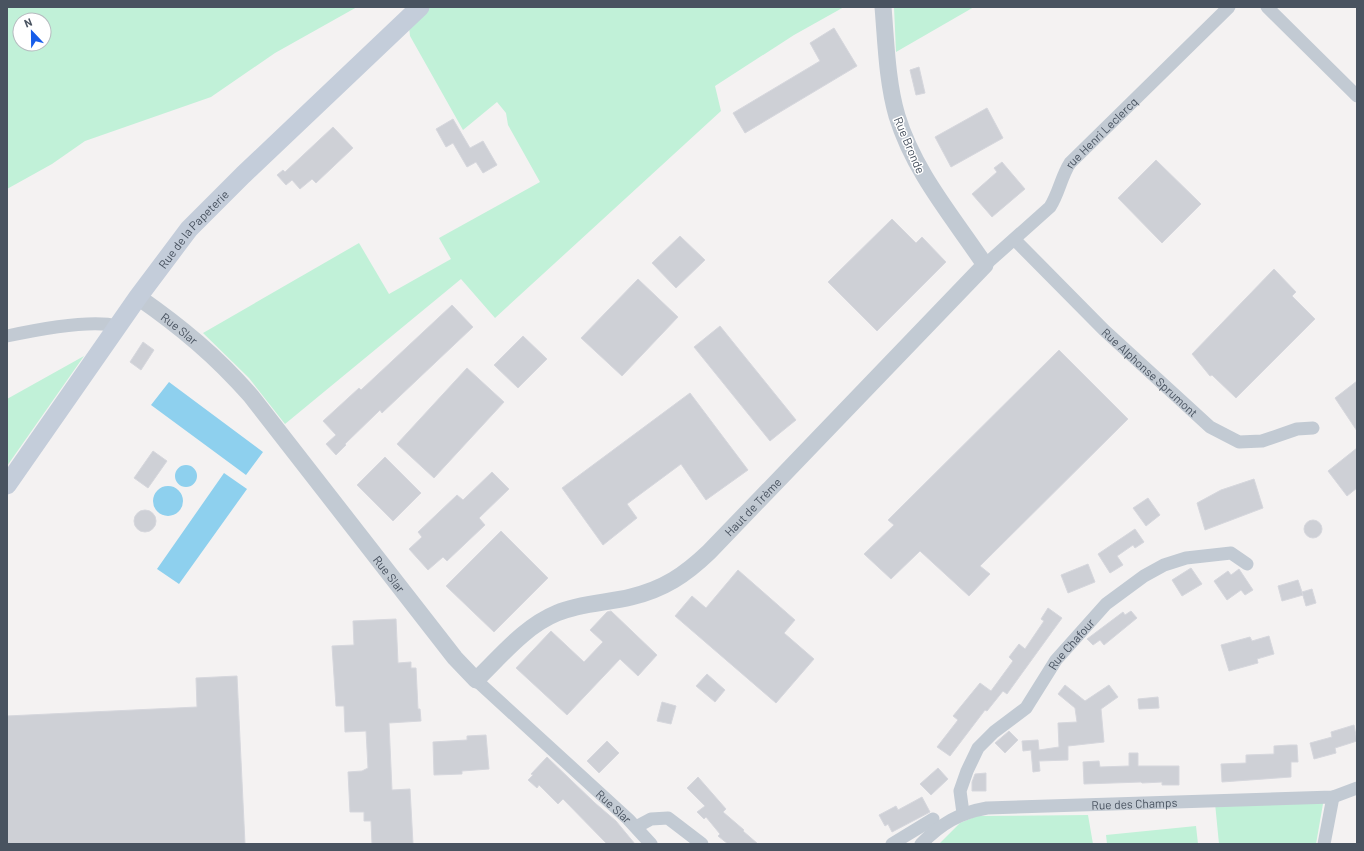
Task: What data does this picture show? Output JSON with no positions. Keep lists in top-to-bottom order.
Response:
{
  "streets": {
    "main road": ["Rue de la Papeterie"],
    "street": [
      "rue Henri Leclercq",
      "Rue Bronde",
      "Rue Slar",
      "Rue Alphonse Sprumont",
      "Haut de Trème",
      "Rue Chafour",
      "Rue des Champs"
    ]
  },
  "crossings": [
    ["rue Henri Leclercq", "Rue Bronde"],
    ["rue Henri Leclercq", "Rue Alphonse Sprumont"],
    ["rue Henri Leclercq", "Haut de Trème"],
    ["Rue Bronde", "Haut de Trème"],
    ["Rue de la Papeterie", "Rue Slar"],
    ["Rue Slar", "Haut de Trème"],
    ["Rue Chafour", "Rue des Champs"]
  ],
  "north": "top"
}
